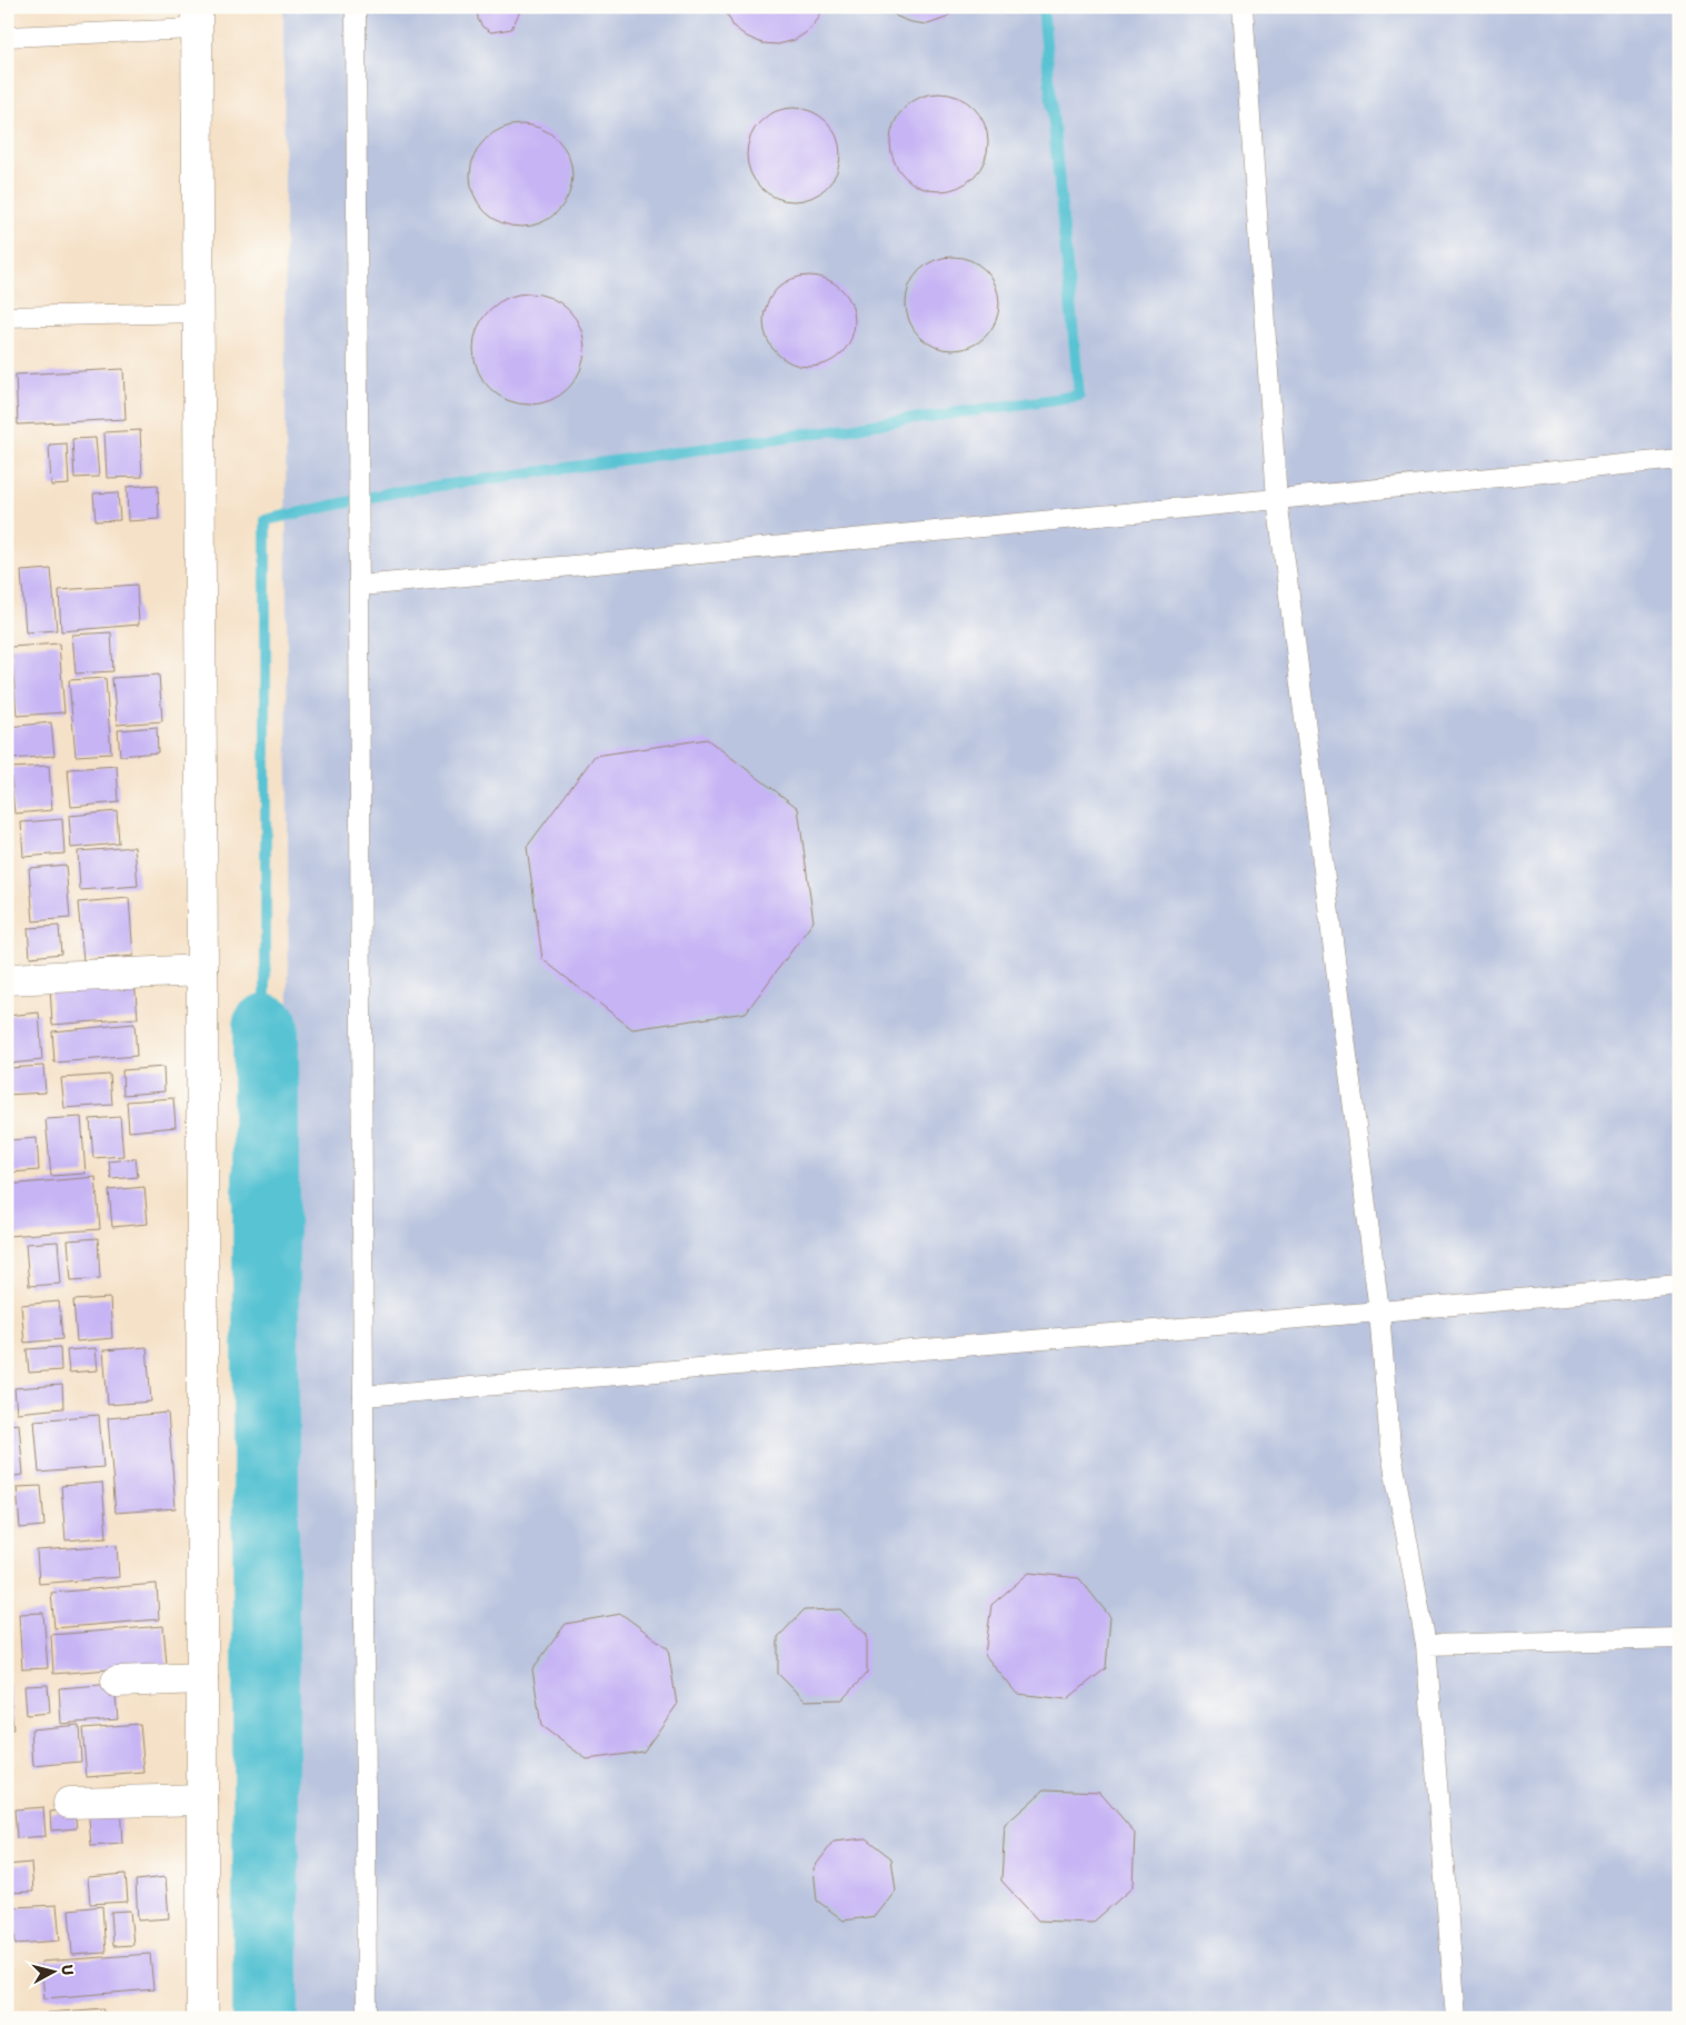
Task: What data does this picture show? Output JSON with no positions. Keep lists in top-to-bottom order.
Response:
{
  "north": "right"
}
